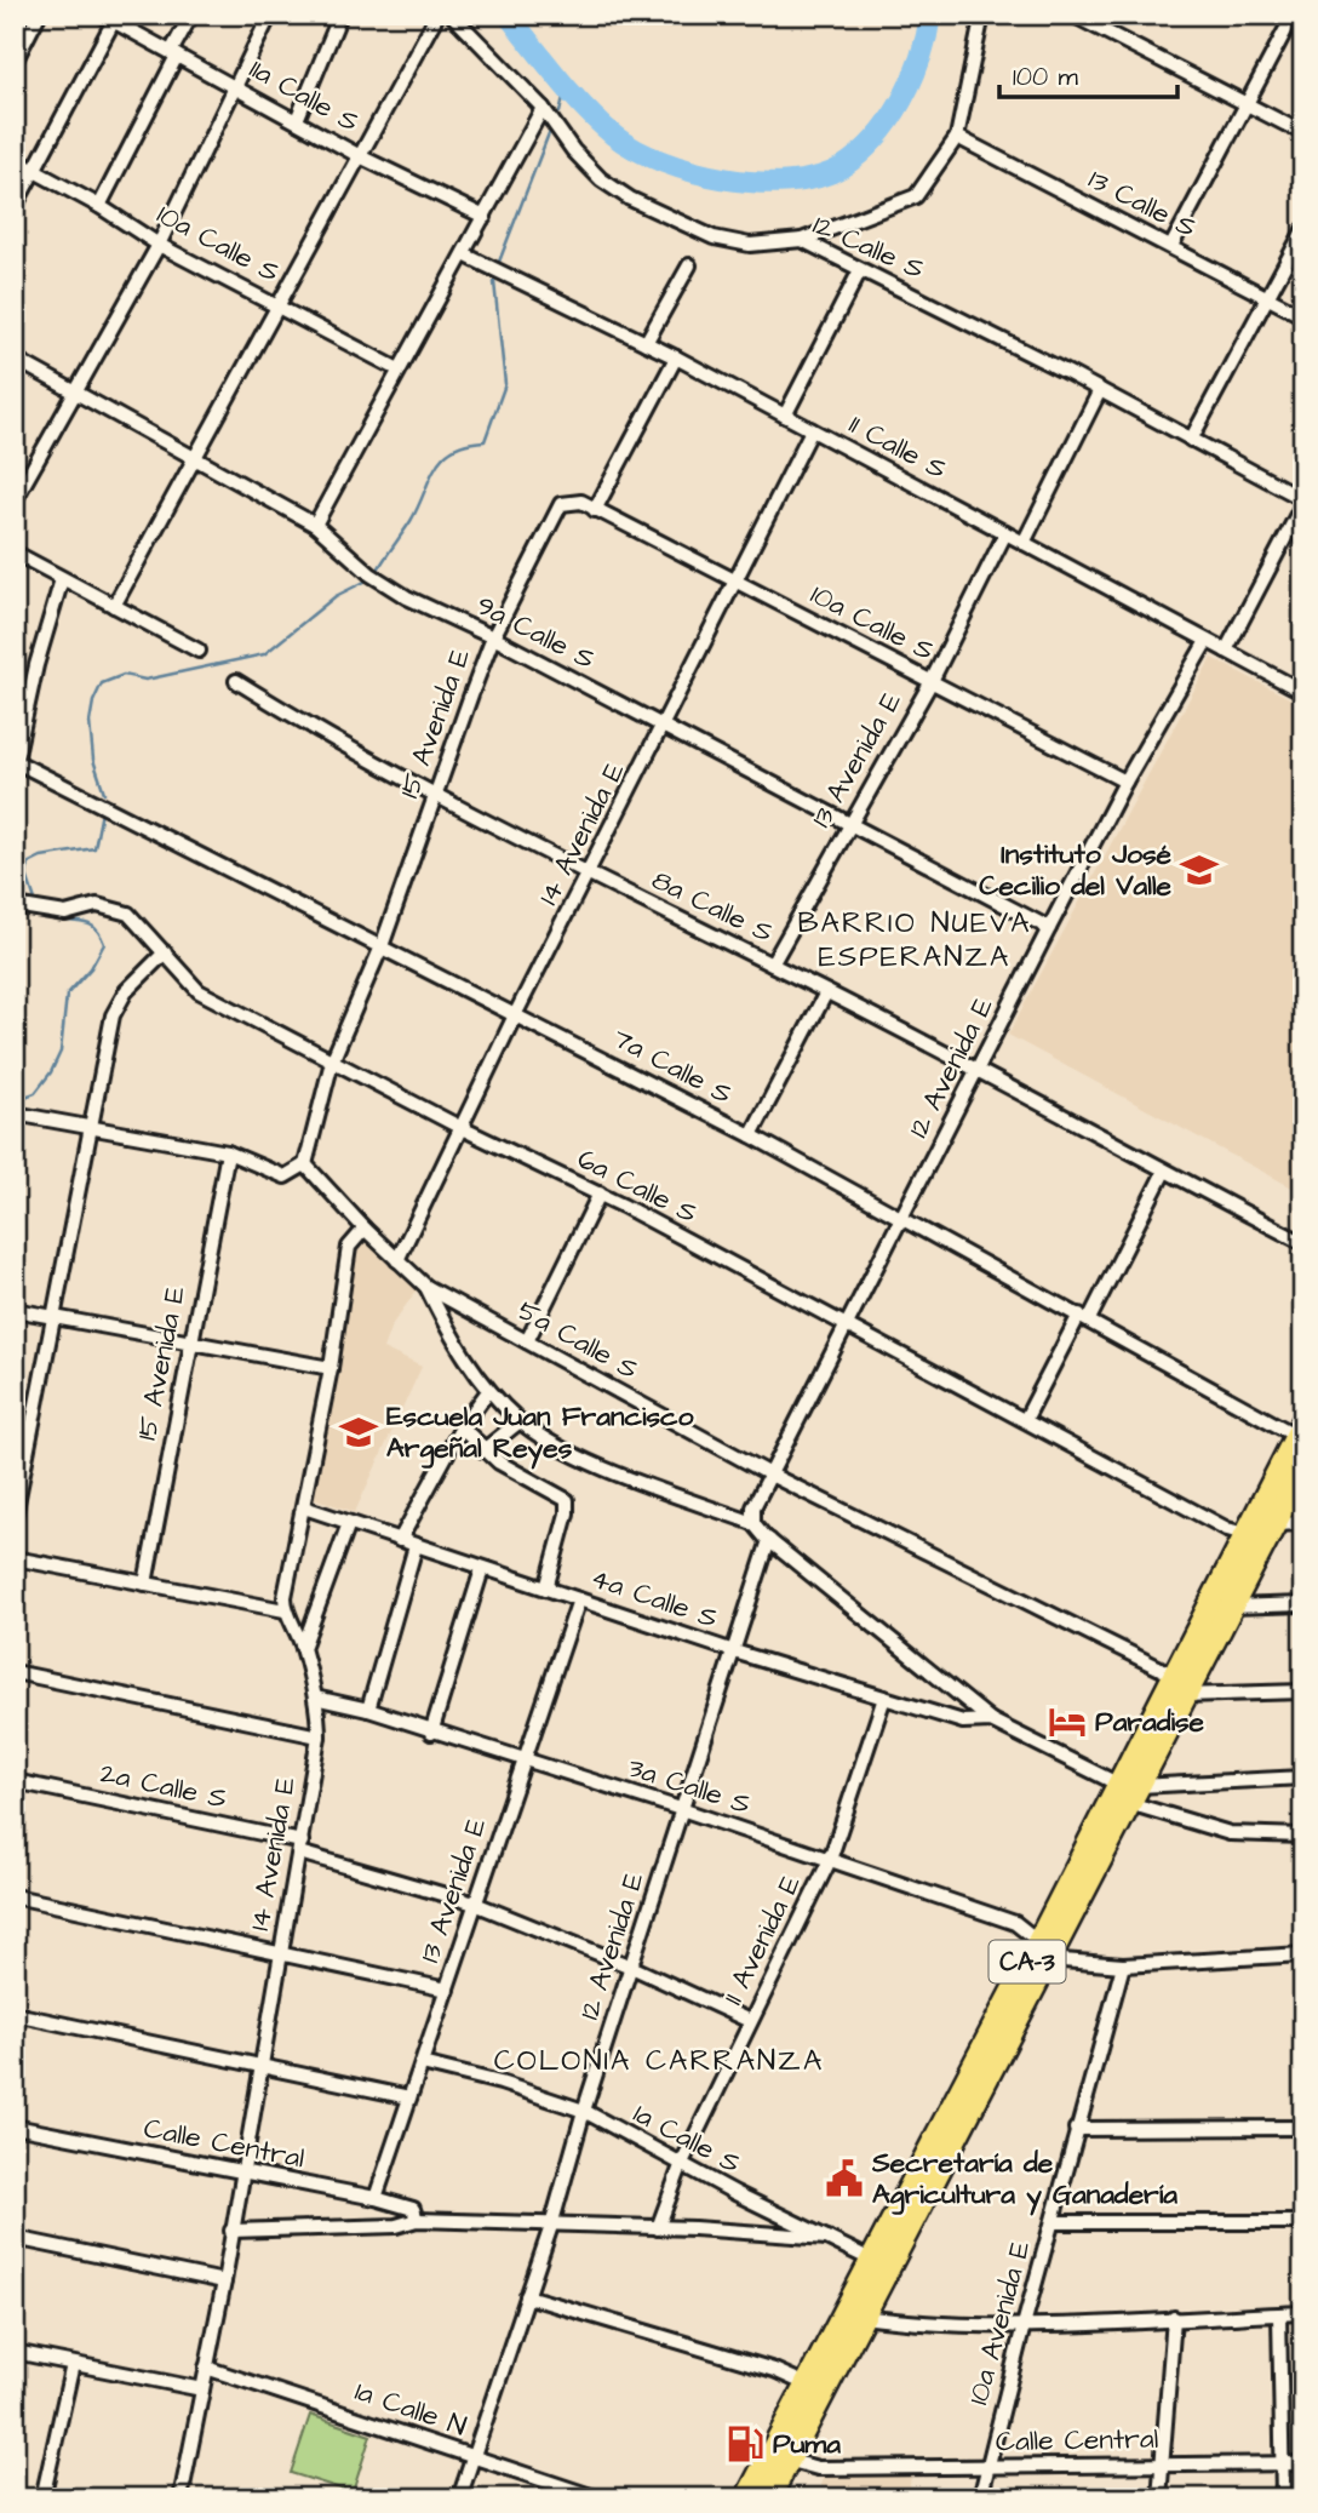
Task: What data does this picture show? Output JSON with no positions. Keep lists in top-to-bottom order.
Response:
{
  "streets": {
    "highway": ["CA-3"],
    "street": [
      "11a Calle S",
      "13 Calle S",
      "10a Calle S",
      "12 Calle S",
      "11 Calle S",
      "9a Calle S",
      "15 Avenida E",
      "13 Avenida E",
      "14 Avenida E",
      "8a Calle S",
      "7a Calle S",
      "12 Avenida E",
      "6a Calle S",
      "5a Calle S",
      "4a Calle S",
      "2a Calle S",
      "3a Calle S",
      "11 Avenida E",
      "1a Calle S",
      "Calle Central",
      "10a Avenida E",
      "1a Calle N"
    ]
  },
  "crossings": [
    ["10a Calle S", "15 Avenida E"],
    ["10a Calle S", "13 Avenida E"],
    ["10a Calle S", "14 Avenida E"],
    ["10a Calle S", "12 Avenida E"],
    ["11 Calle S", "13 Avenida E"],
    ["11 Calle S", "14 Avenida E"],
    ["11 Calle S", "12 Avenida E"],
    ["9a Calle S", "15 Avenida E"],
    ["9a Calle S", "13 Avenida E"],
    ["9a Calle S", "14 Avenida E"],
    ["9a Calle S", "12 Avenida E"],
    ["15 Avenida E", "8a Calle S"],
    ["15 Avenida E", "7a Calle S"],
    ["15 Avenida E", "6a Calle S"],
    ["15 Avenida E", "5a Calle S"],
    ["13 Avenida E", "8a Calle S"],
    ["13 Avenida E", "4a Calle S"],
    ["13 Avenida E", "2a Calle S"],
    ["13 Avenida E", "3a Calle S"],
    ["13 Avenida E", "1a Calle S"],
    ["13 Avenida E", "Calle Central"],
    ["14 Avenida E", "8a Calle S"],
    ["14 Avenida E", "7a Calle S"],
    ["14 Avenida E", "6a Calle S"],
    ["14 Avenida E", "5a Calle S"],
    ["14 Avenida E", "2a Calle S"],
    ["14 Avenida E", "3a Calle S"],
    ["14 Avenida E", "Calle Central"],
    ["14 Avenida E", "1a Calle N"],
    ["8a Calle S", "12 Avenida E"],
    ["7a Calle S", "12 Avenida E"],
    ["7a Calle S", "CA-3"],
    ["12 Avenida E", "6a Calle S"],
    ["12 Avenida E", "5a Calle S"],
    ["12 Avenida E", "4a Calle S"],
    ["12 Avenida E", "2a Calle S"],
    ["12 Avenida E", "3a Calle S"],
    ["12 Avenida E", "1a Calle S"],
    ["12 Avenida E", "Calle Central"],
    ["12 Avenida E", "1a Calle N"],
    ["6a Calle S", "CA-3"],
    ["5a Calle S", "CA-3"],
    ["4a Calle S", "11 Avenida E"],
    ["4a Calle S", "CA-3"],
    ["2a Calle S", "11 Avenida E"],
    ["3a Calle S", "11 Avenida E"],
    ["3a Calle S", "CA-3"],
    ["3a Calle S", "10a Avenida E"],
    ["11 Avenida E", "1a Calle S"],
    ["11 Avenida E", "Calle Central"],
    ["CA-3", "1a Calle S"],
    ["CA-3", "Calle Central"],
    ["1a Calle S", "Calle Central"],
    ["Calle Central", "10a Avenida E"]
  ],
  "districts": ["BARRIO NUEVA ESPERANZA", "COLONIA CARRANZA"],
  "places": {
    "school or university": ["Instituto José Cecilio del Valle", "Escuela Juan Francisco Argeñal Reyes"],
    "hotel": ["Paradise"],
    "public building": ["Secretaría de Agricultura y Ganadería"],
    "fuel station": ["Puma"]
  },
  "scale_bar": "100 m"
}
